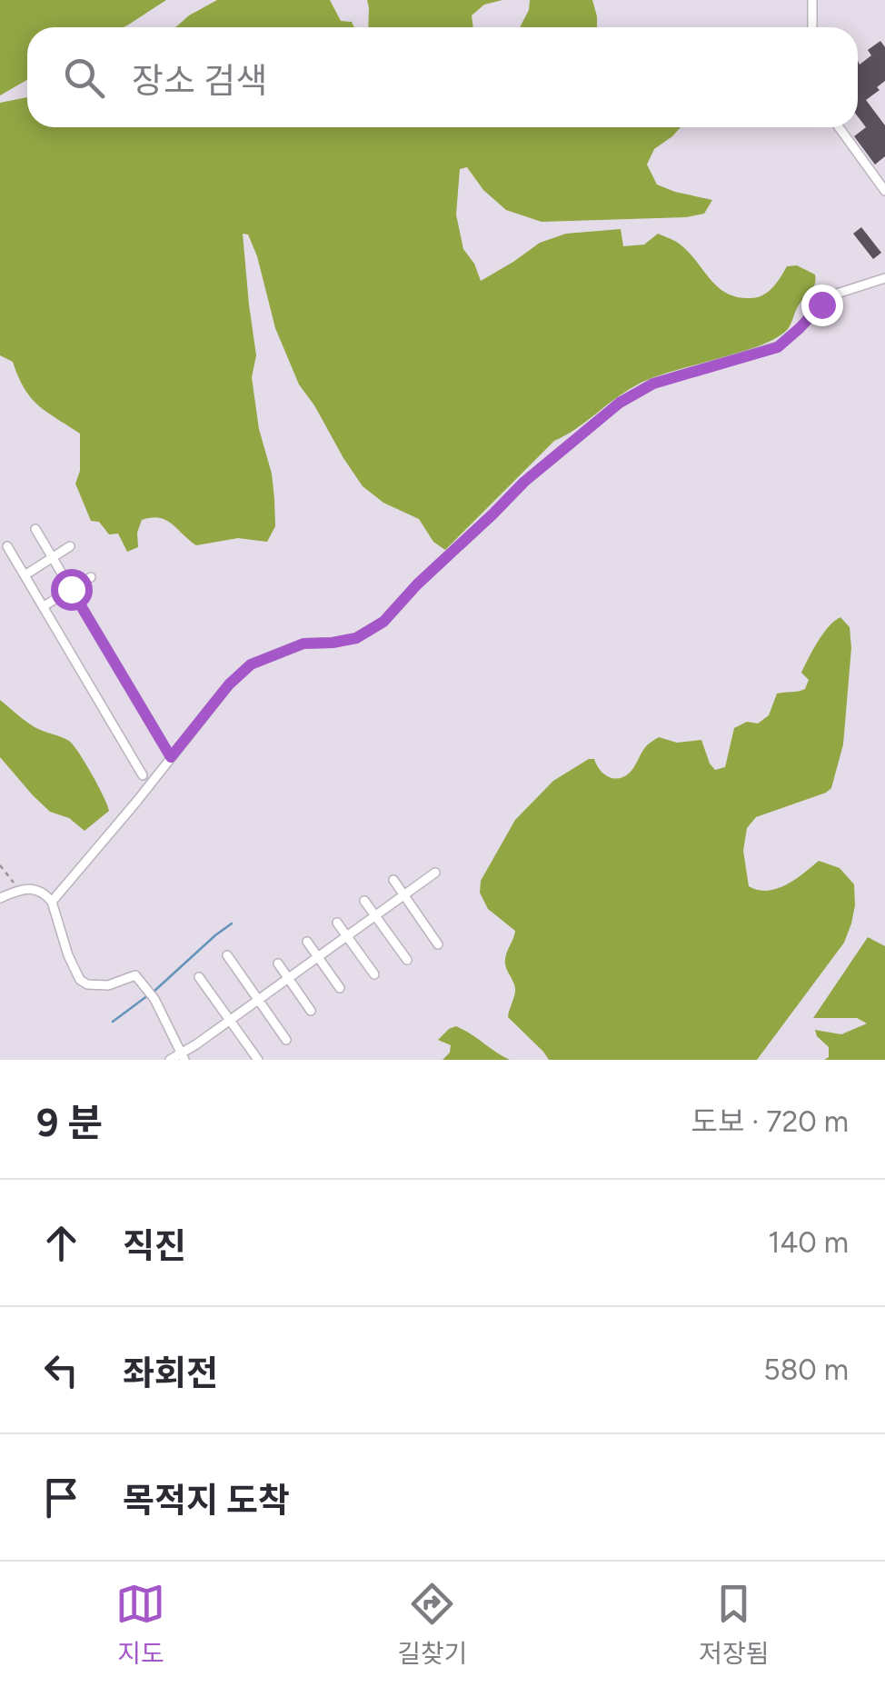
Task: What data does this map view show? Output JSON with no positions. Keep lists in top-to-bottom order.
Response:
{
  "page": {
    "search": "장소 검색",
    "heading": ["9 분", "도보 · 720 m"],
    "list": [
      ["직진", "140 m"],
      ["좌회전", "580 m"],
      "목적지 도착"
    ],
    "nav": ["지도", "길찾기", "저장됨"]
  }
}
